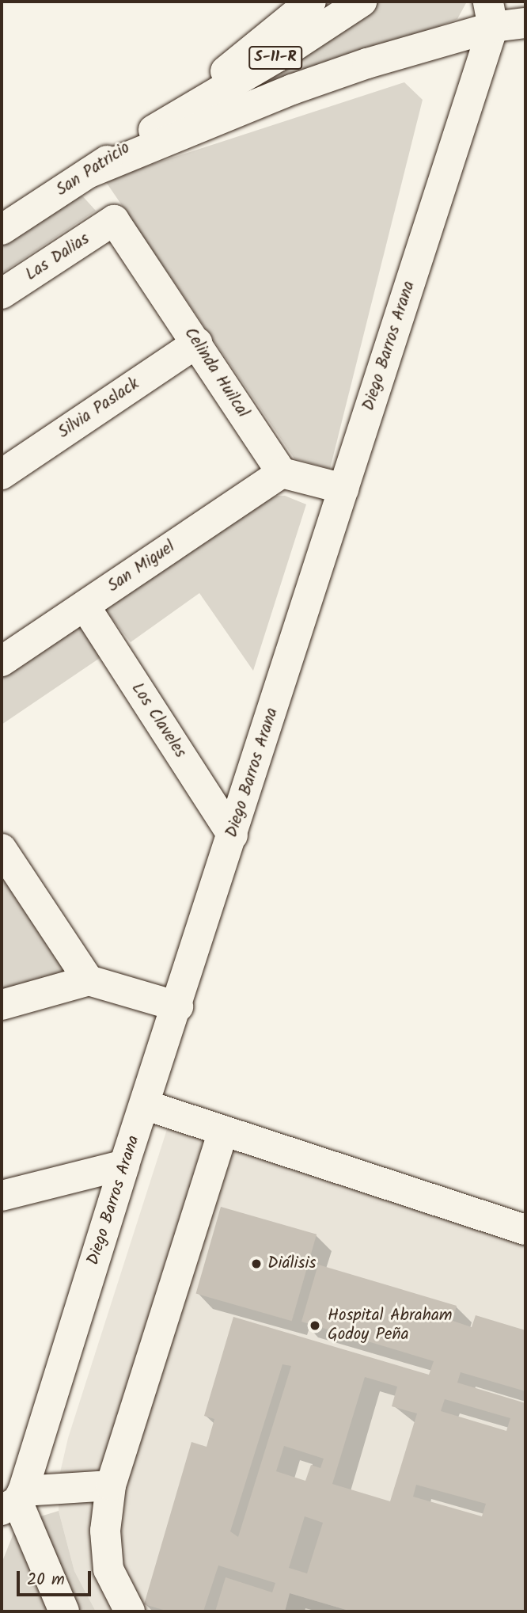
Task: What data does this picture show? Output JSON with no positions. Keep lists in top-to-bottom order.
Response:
{
  "streets": {
    "main road": [
      "S-11-R",
      "San Patricio",
      "Las Dalias",
      "Diego Barros Arana",
      "Celinda Huilcal",
      "Silvia Paslack",
      "San Miguel",
      "Los Claveles"
    ]
  },
  "crossings": [
    ["S-11-R", "San Patricio"],
    ["Las Dalias", "Celinda Huilcal"],
    ["Diego Barros Arana", "Los Claveles"],
    ["Celinda Huilcal", "Silvia Paslack"],
    ["Celinda Huilcal", "San Miguel"],
    ["San Miguel", "Los Claveles"]
  ],
  "places": ["Diálisis", "Hospital Abraham Godoy Peña"],
  "scale_bar": "20 m"
}
